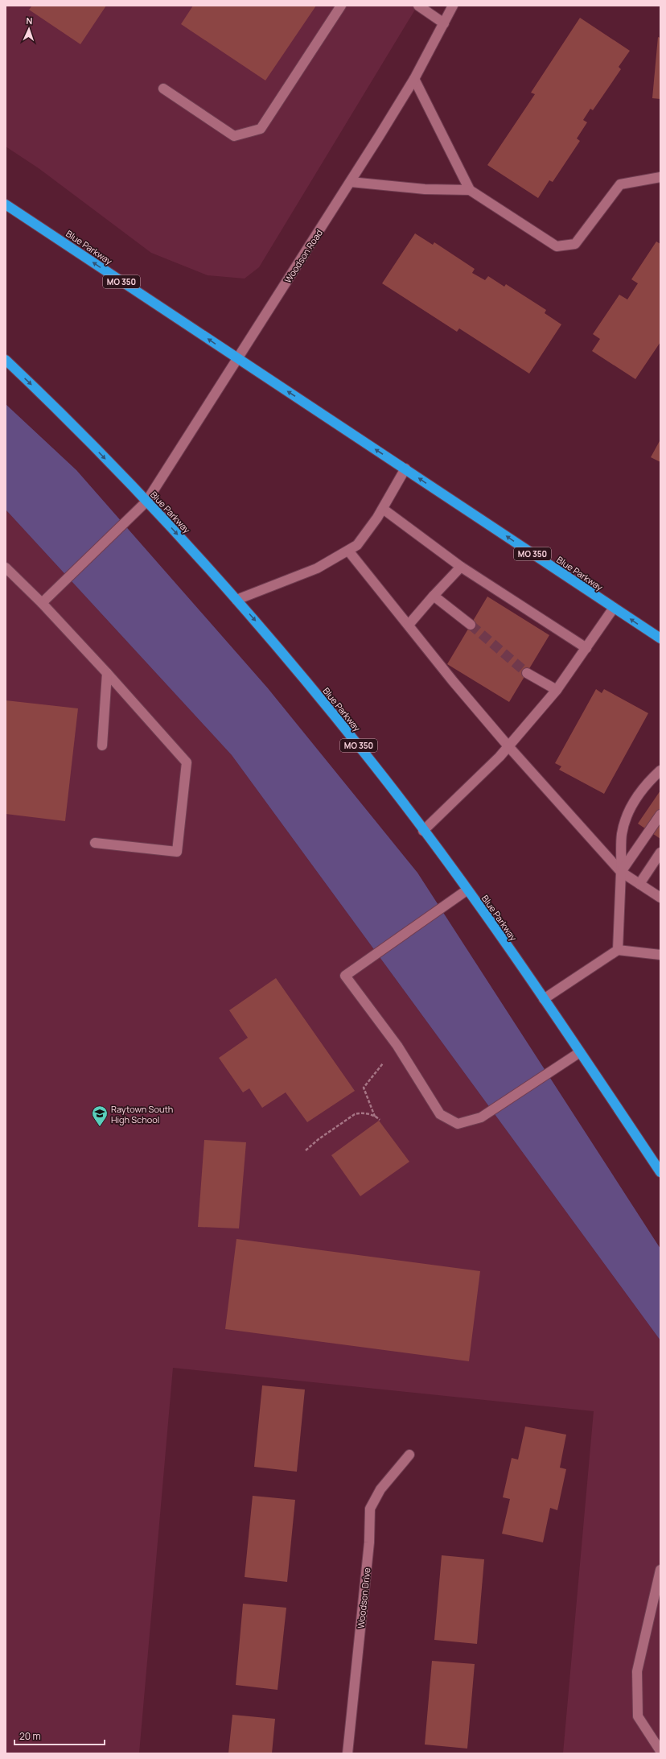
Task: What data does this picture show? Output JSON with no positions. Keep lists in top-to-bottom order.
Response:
{
  "streets": {
    "highway": ["Blue Parkway", "MO 350"],
    "street": ["Woodson Road", "Woodson Drive"]
  },
  "crossings": [
    ["Blue Parkway", "Woodson Road"]
  ],
  "places": {
    "school or university": ["Raytown South High School"]
  },
  "scale_bar": "20 m",
  "north": "top"
}
